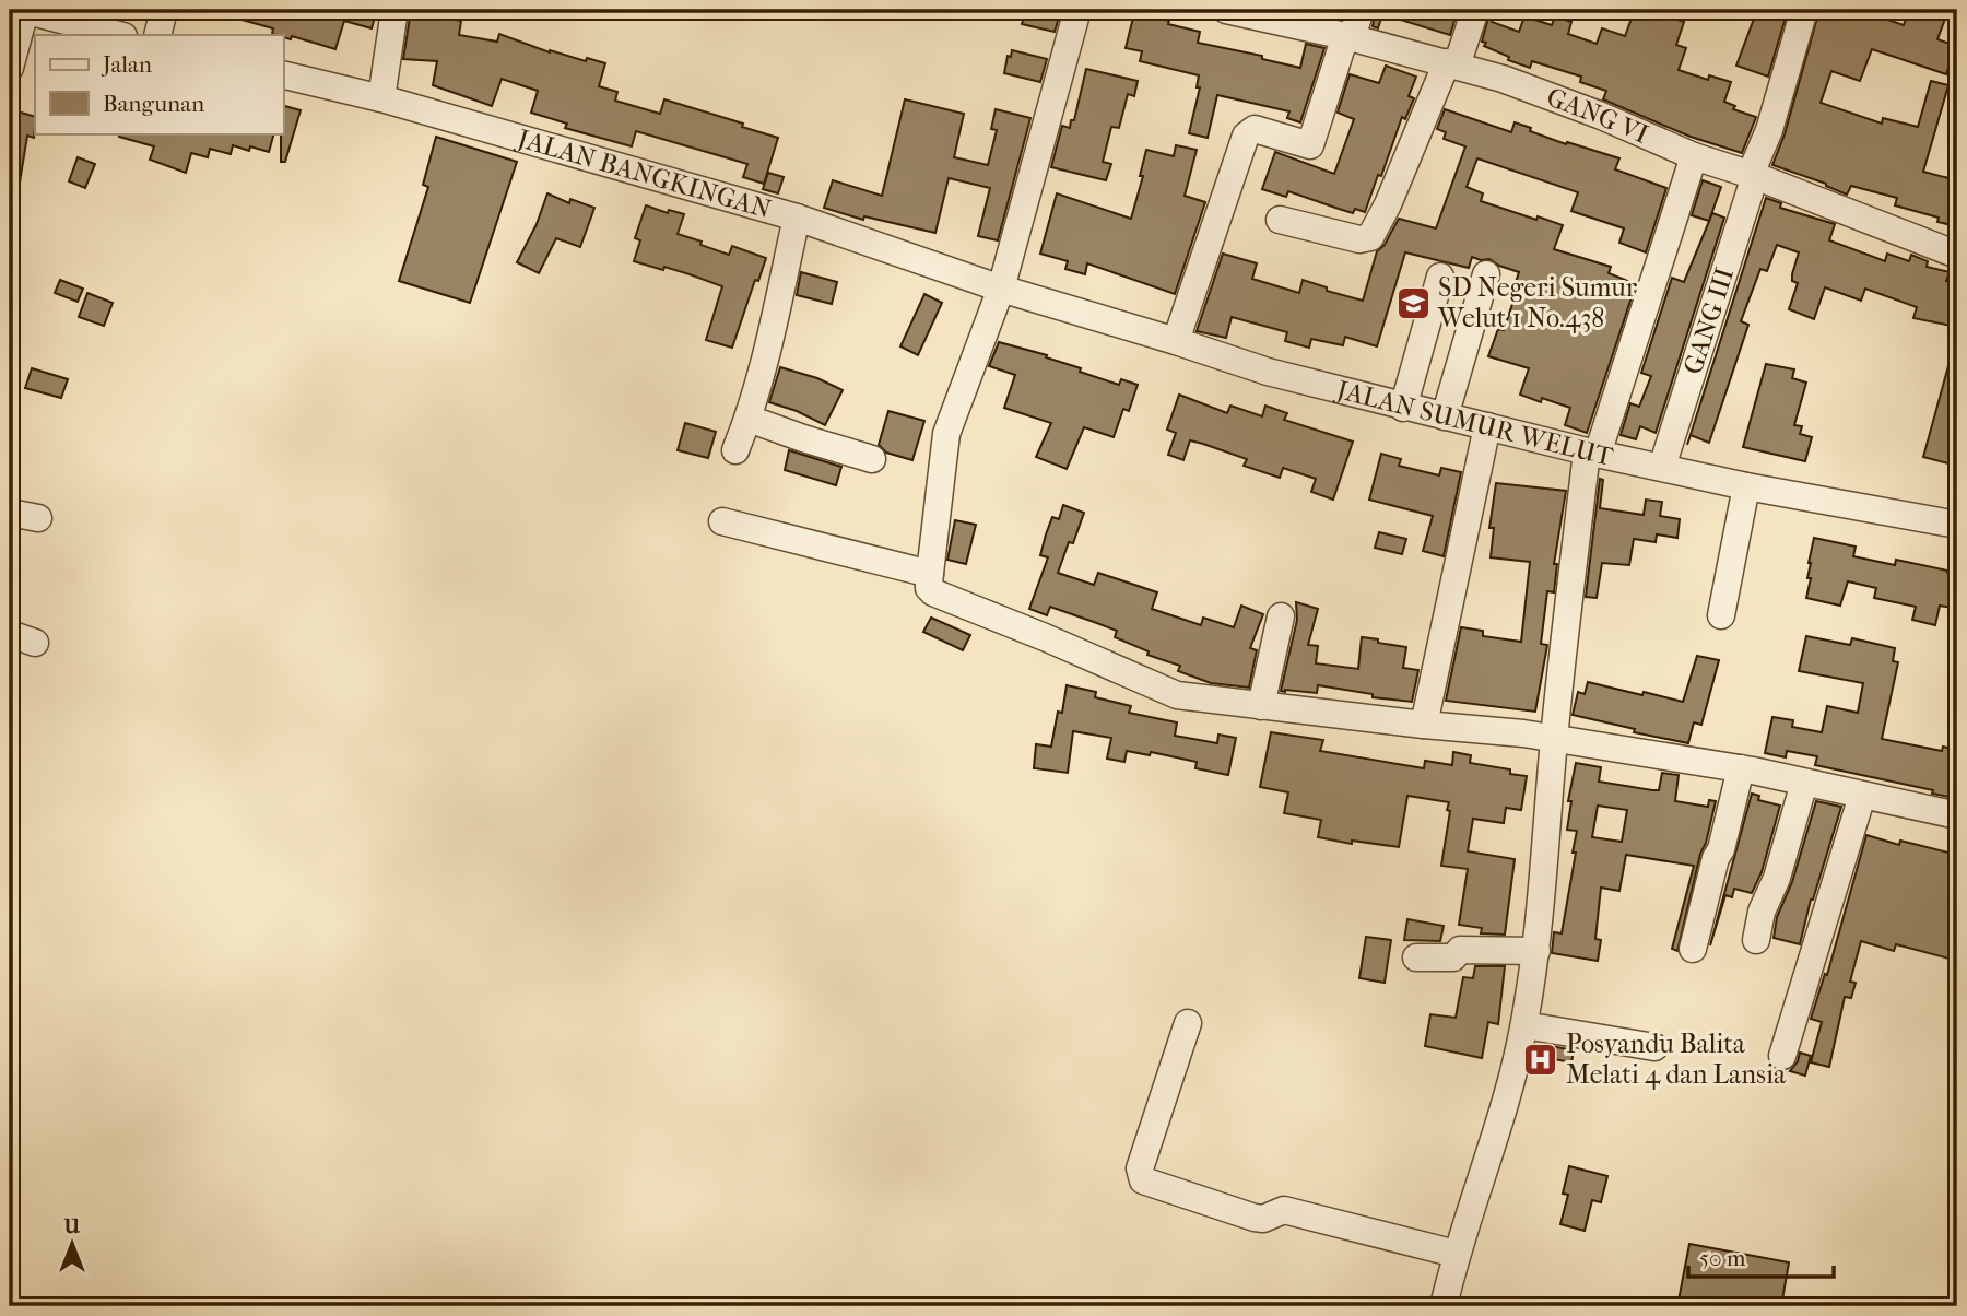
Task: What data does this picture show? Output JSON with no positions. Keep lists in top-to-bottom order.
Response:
{
  "streets": {
    "street": [
      "GANG VI",
      "JALAN BANGKINGAN",
      "GANG III",
      "JALAN SUMUR WELUT"
    ]
  },
  "crossings": [
    ["GANG VI", "GANG III"],
    ["JALAN BANGKINGAN", "JALAN SUMUR WELUT"],
    ["GANG III", "JALAN SUMUR WELUT"]
  ],
  "places": {
    "school or university": ["SD Negeri Sumur Welut 1 No.438"],
    "hospital": ["Posyandu Balita Melati 4 dan Lansia"]
  },
  "legend": ["Jalan", "Bangunan"],
  "scale_bar": "50 m",
  "north": "top"
}
